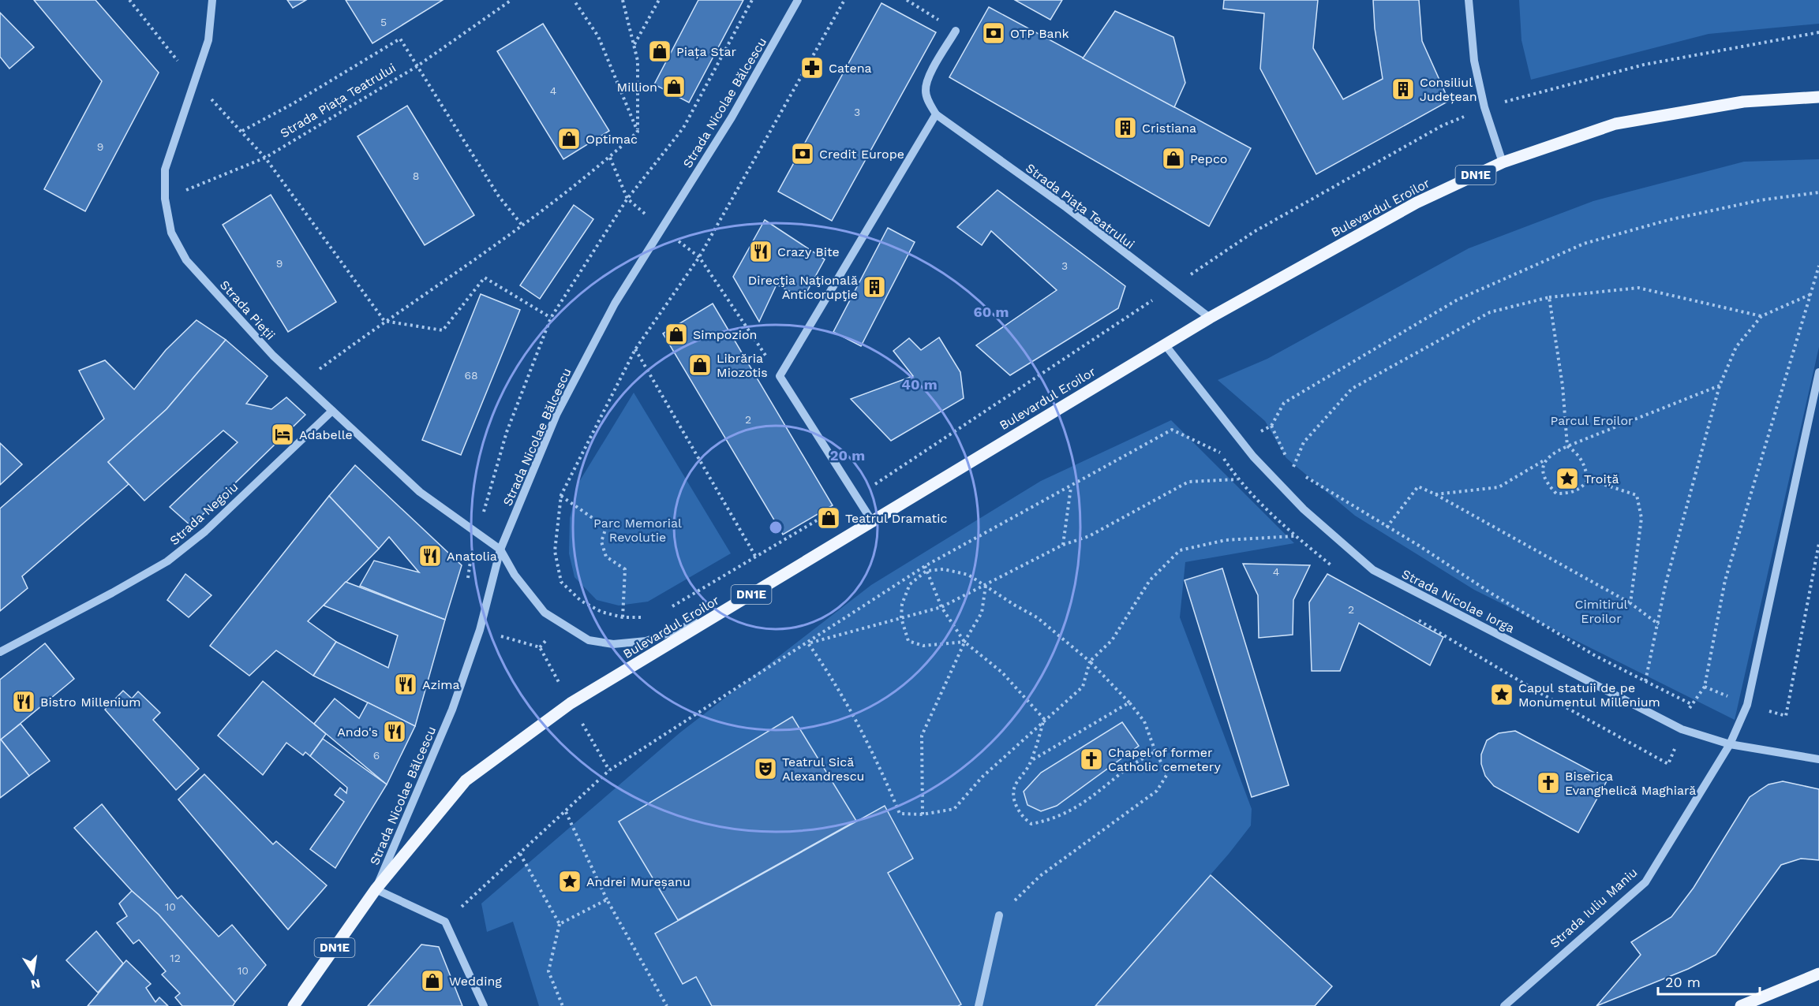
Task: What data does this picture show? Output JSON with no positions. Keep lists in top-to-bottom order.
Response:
{
  "streets": {
    "main road": ["DN1E", "Bulevardul Eroilor"],
    "street": [
      "Strada Piața Teatrului",
      "Strada Nicolae Bălcescu",
      "Strada Pieții",
      "Strada Negoiu",
      "Strada Nicolae Iorga",
      "Strada Iuliu Maniu"
    ]
  },
  "crossings": [
    ["Strada Piața Teatrului", "Bulevardul Eroilor"],
    ["Strada Piața Teatrului", "Strada Pieții"],
    ["Strada Nicolae Bălcescu", "DN1E"],
    ["Strada Nicolae Bălcescu", "Bulevardul Eroilor"],
    ["Strada Nicolae Bălcescu", "Strada Pieții"],
    ["DN1E", "Bulevardul Eroilor"],
    ["Bulevardul Eroilor", "Strada Nicolae Iorga"],
    ["Strada Pieții", "Strada Negoiu"],
    ["Strada Nicolae Iorga", "Strada Iuliu Maniu"]
  ],
  "parks": ["Parcul Eroilor", "Parc Memorial Revolutie", "Cimitirul Eroilor"],
  "places": {
    "bank": ["OTP Bank", "Credit Europe"],
    "shop": [
      "Piața Star",
      "Million",
      "Optimac",
      "Pepco",
      "Simpozion",
      "Librăria Miozotis",
      "Teatrul Dramatic",
      "Wedding"
    ],
    "pharmacy": ["Catena"],
    "building": ["Consiliul Județean", "Cristiana", "Direcţia Naţională Anticorupţie"],
    "restaurant": [
      "Crazy Bite",
      "Anatolia",
      "Azima",
      "Bistro Millenium",
      "Ando's"
    ],
    "hotel": ["Adabelle"],
    "place": ["Troiță", "Capul statuii de pe Monumentul Millenium", "Andrei Mureșanu"],
    "church": ["Chapel of former Catholic cemetery", "Biserica Evanghelică Maghiară"],
    "theatre": ["Teatrul Sică Alexandrescu"]
  },
  "house_numbers": [
    "5",
    "4",
    "3",
    "9",
    "8",
    "9",
    "3",
    "68",
    "2",
    "4",
    "2",
    "6",
    "10",
    "12",
    "10"
  ],
  "scale_bar": "20 m",
  "north": "bottom",
  "rings": ["60 m", "40 m", "20 m"]
}
